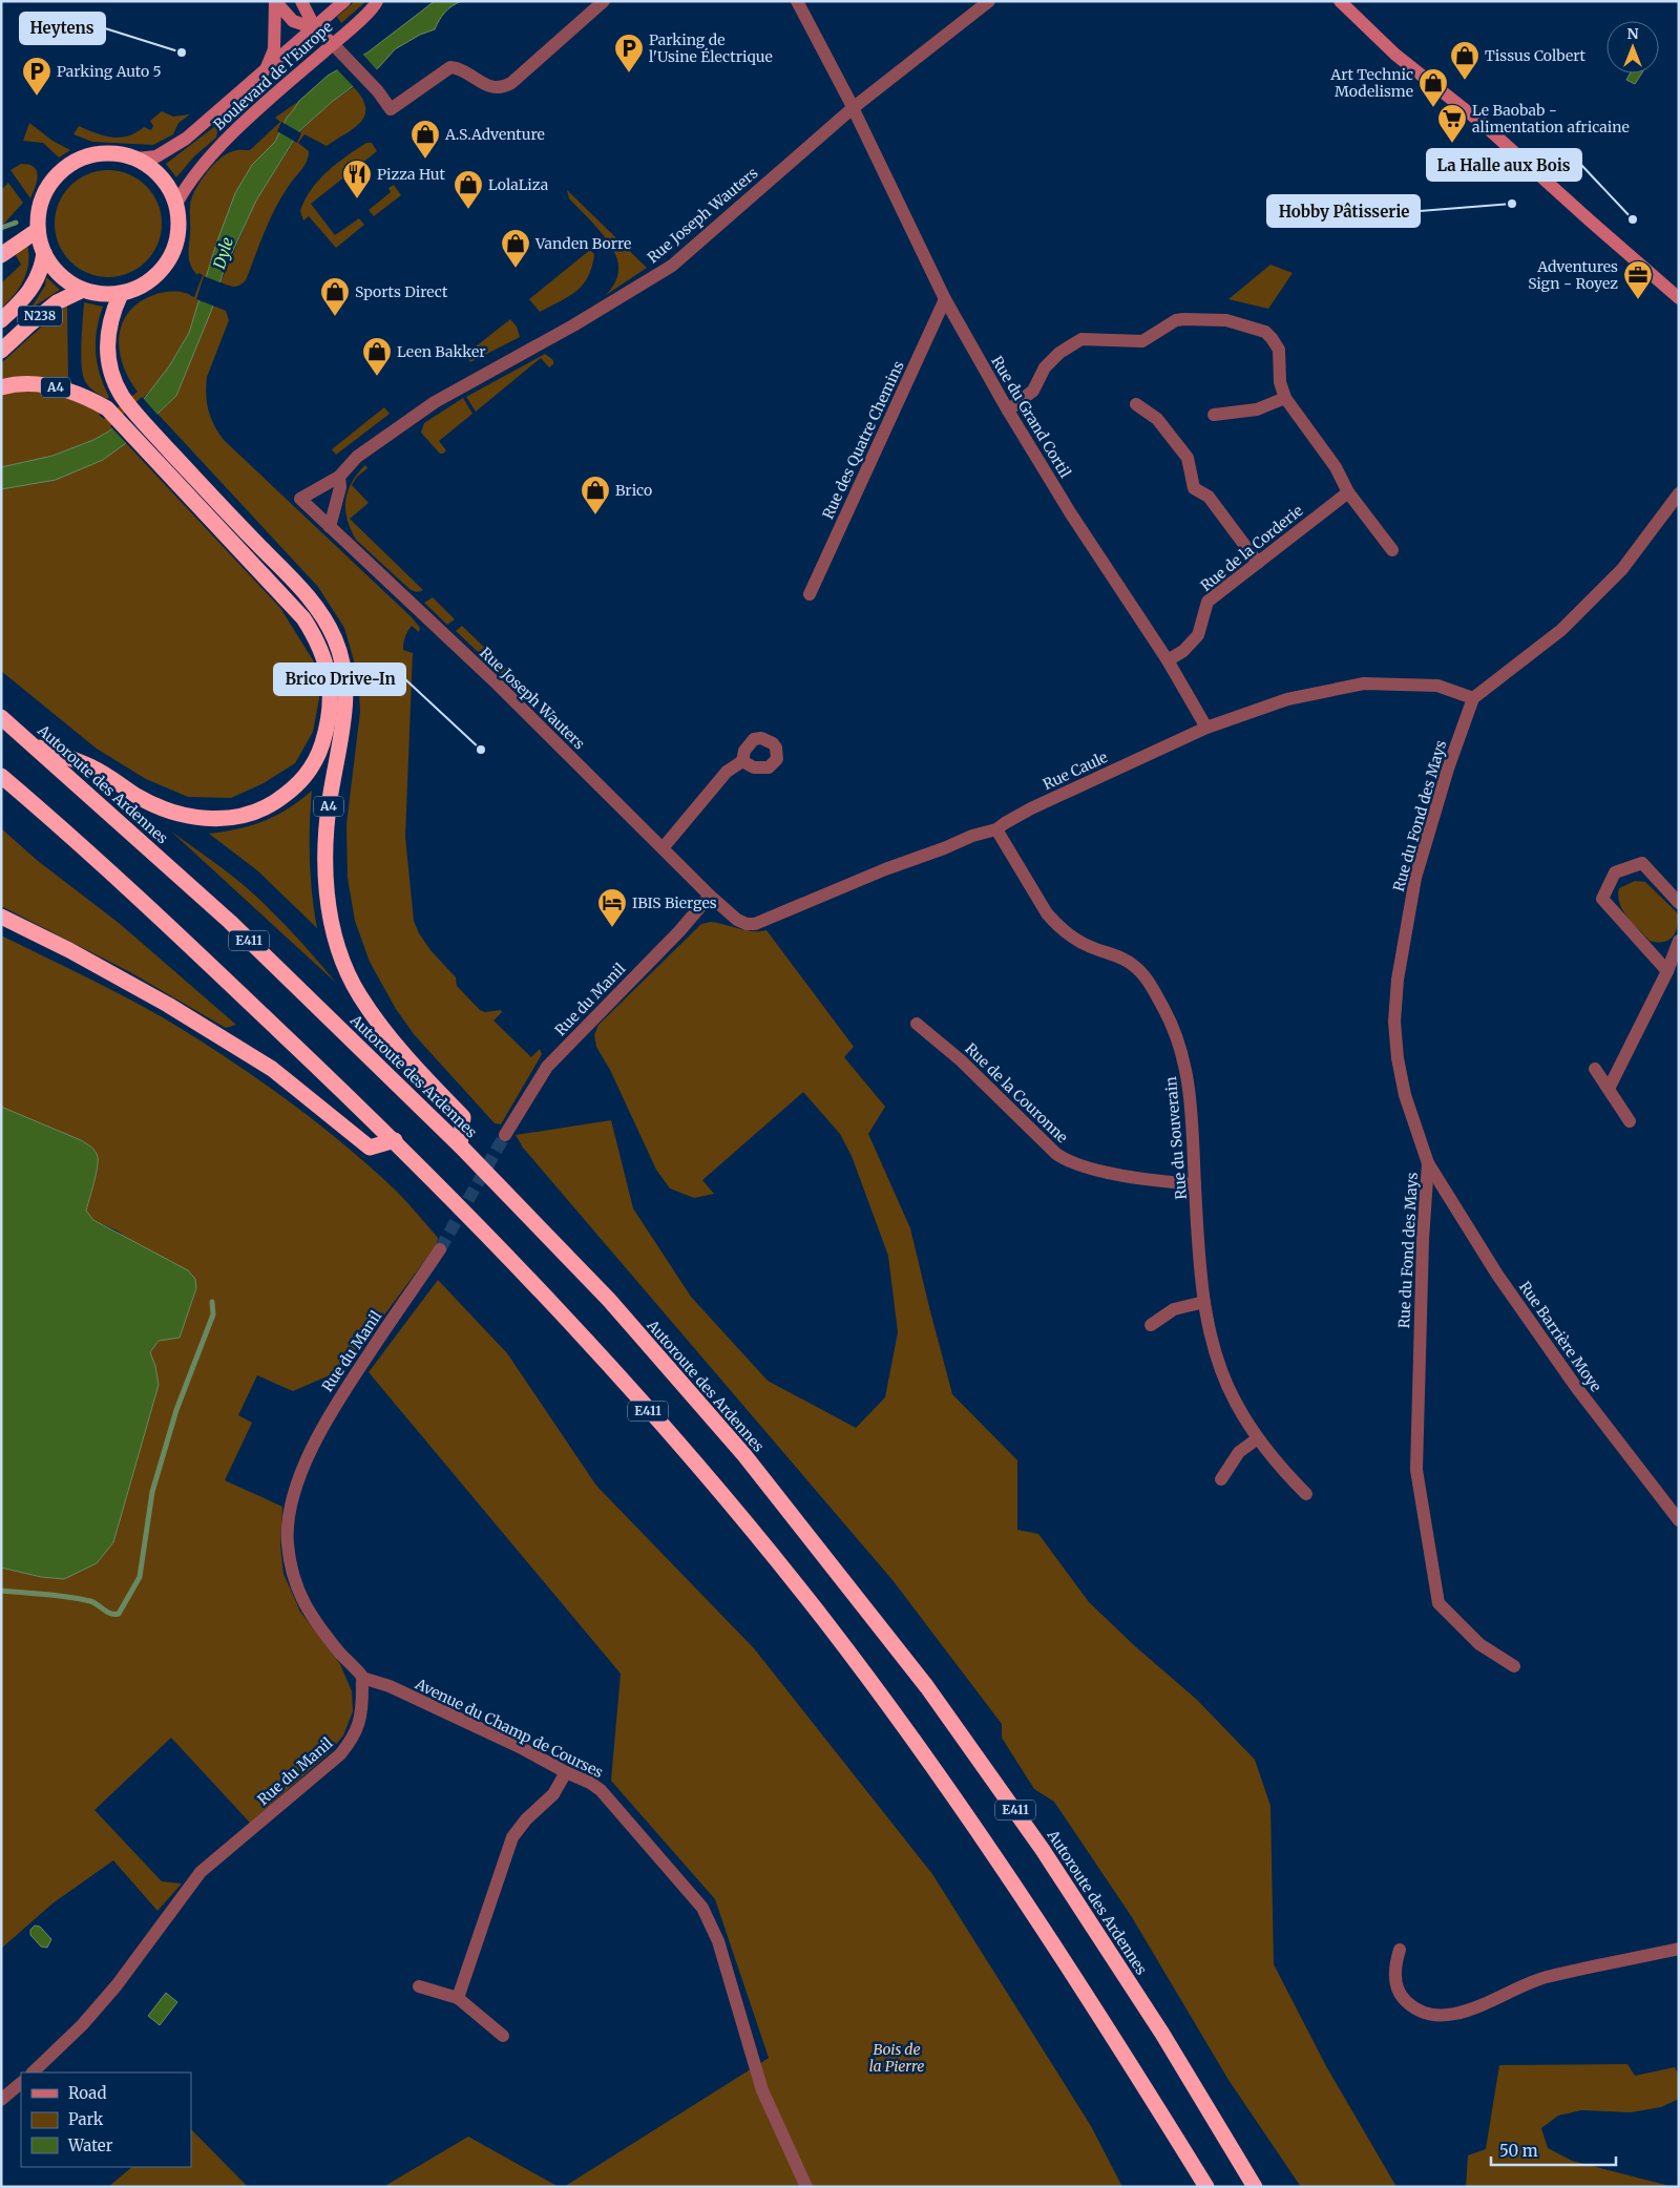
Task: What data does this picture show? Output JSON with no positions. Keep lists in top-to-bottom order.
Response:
{
  "streets": {
    "highway": [
      "Boulevard de l'Europe",
      "N238",
      "A4",
      "Autoroute des Ardennes",
      "E411"
    ],
    "street": [
      "Rue Joseph Wauters",
      "Rue du Grand Cortil",
      "Rue des Quatre Chemins",
      "Rue de la Corderie",
      "Rue Caule",
      "Rue du Fond des Mays",
      "Rue du Manil",
      "Rue de la Couronne",
      "Rue du Souverain",
      "Rue Barrière Moye",
      "Avenue du Champ de Courses"
    ]
  },
  "crossings": [
    ["Boulevard de l'Europe", "N238"],
    ["Boulevard de l'Europe", "A4"],
    ["Rue Joseph Wauters", "Rue du Grand Cortil"],
    ["Rue Joseph Wauters", "Rue Caule"],
    ["Rue Joseph Wauters", "Rue du Manil"],
    ["N238", "A4"],
    ["A4", "Autoroute des Ardennes"],
    ["Rue du Grand Cortil", "Rue des Quatre Chemins"],
    ["Rue du Grand Cortil", "Rue de la Corderie"],
    ["Rue du Grand Cortil", "Rue Caule"],
    ["Rue Caule", "Rue du Fond des Mays"],
    ["Rue Caule", "Rue du Manil"],
    ["Rue Caule", "Rue du Souverain"],
    ["Rue du Fond des Mays", "Rue Barrière Moye"],
    ["Rue du Manil", "Avenue du Champ de Courses"],
    ["Rue de la Couronne", "Rue du Souverain"]
  ],
  "water": ["Dyle"],
  "parks": ["Bois de la Pierre"],
  "places": {
    "other": [
      "Heytens",
      "Hobby Pâtisserie",
      "La Halle aux Bois",
      "Brico Drive-In"
    ],
    "parking": ["Parking de l'Usine Électrique", "Parking Auto 5"],
    "shop": [
      "Tissus Colbert",
      "Art Technic Modelisme",
      "A.S.Adventure",
      "LolaLiza",
      "Vanden Borre",
      "Sports Direct",
      "Leen Bakker",
      "Brico"
    ],
    "supermarket": ["Le Baobab - alimentation africaine"],
    "restaurant": ["Pizza Hut"],
    "office": ["Adventures Sign - Royez"],
    "hotel": ["IBIS Bierges"]
  },
  "legend": ["Road", "Park", "Water"],
  "scale_bar": "50 m",
  "north": "top"
}
